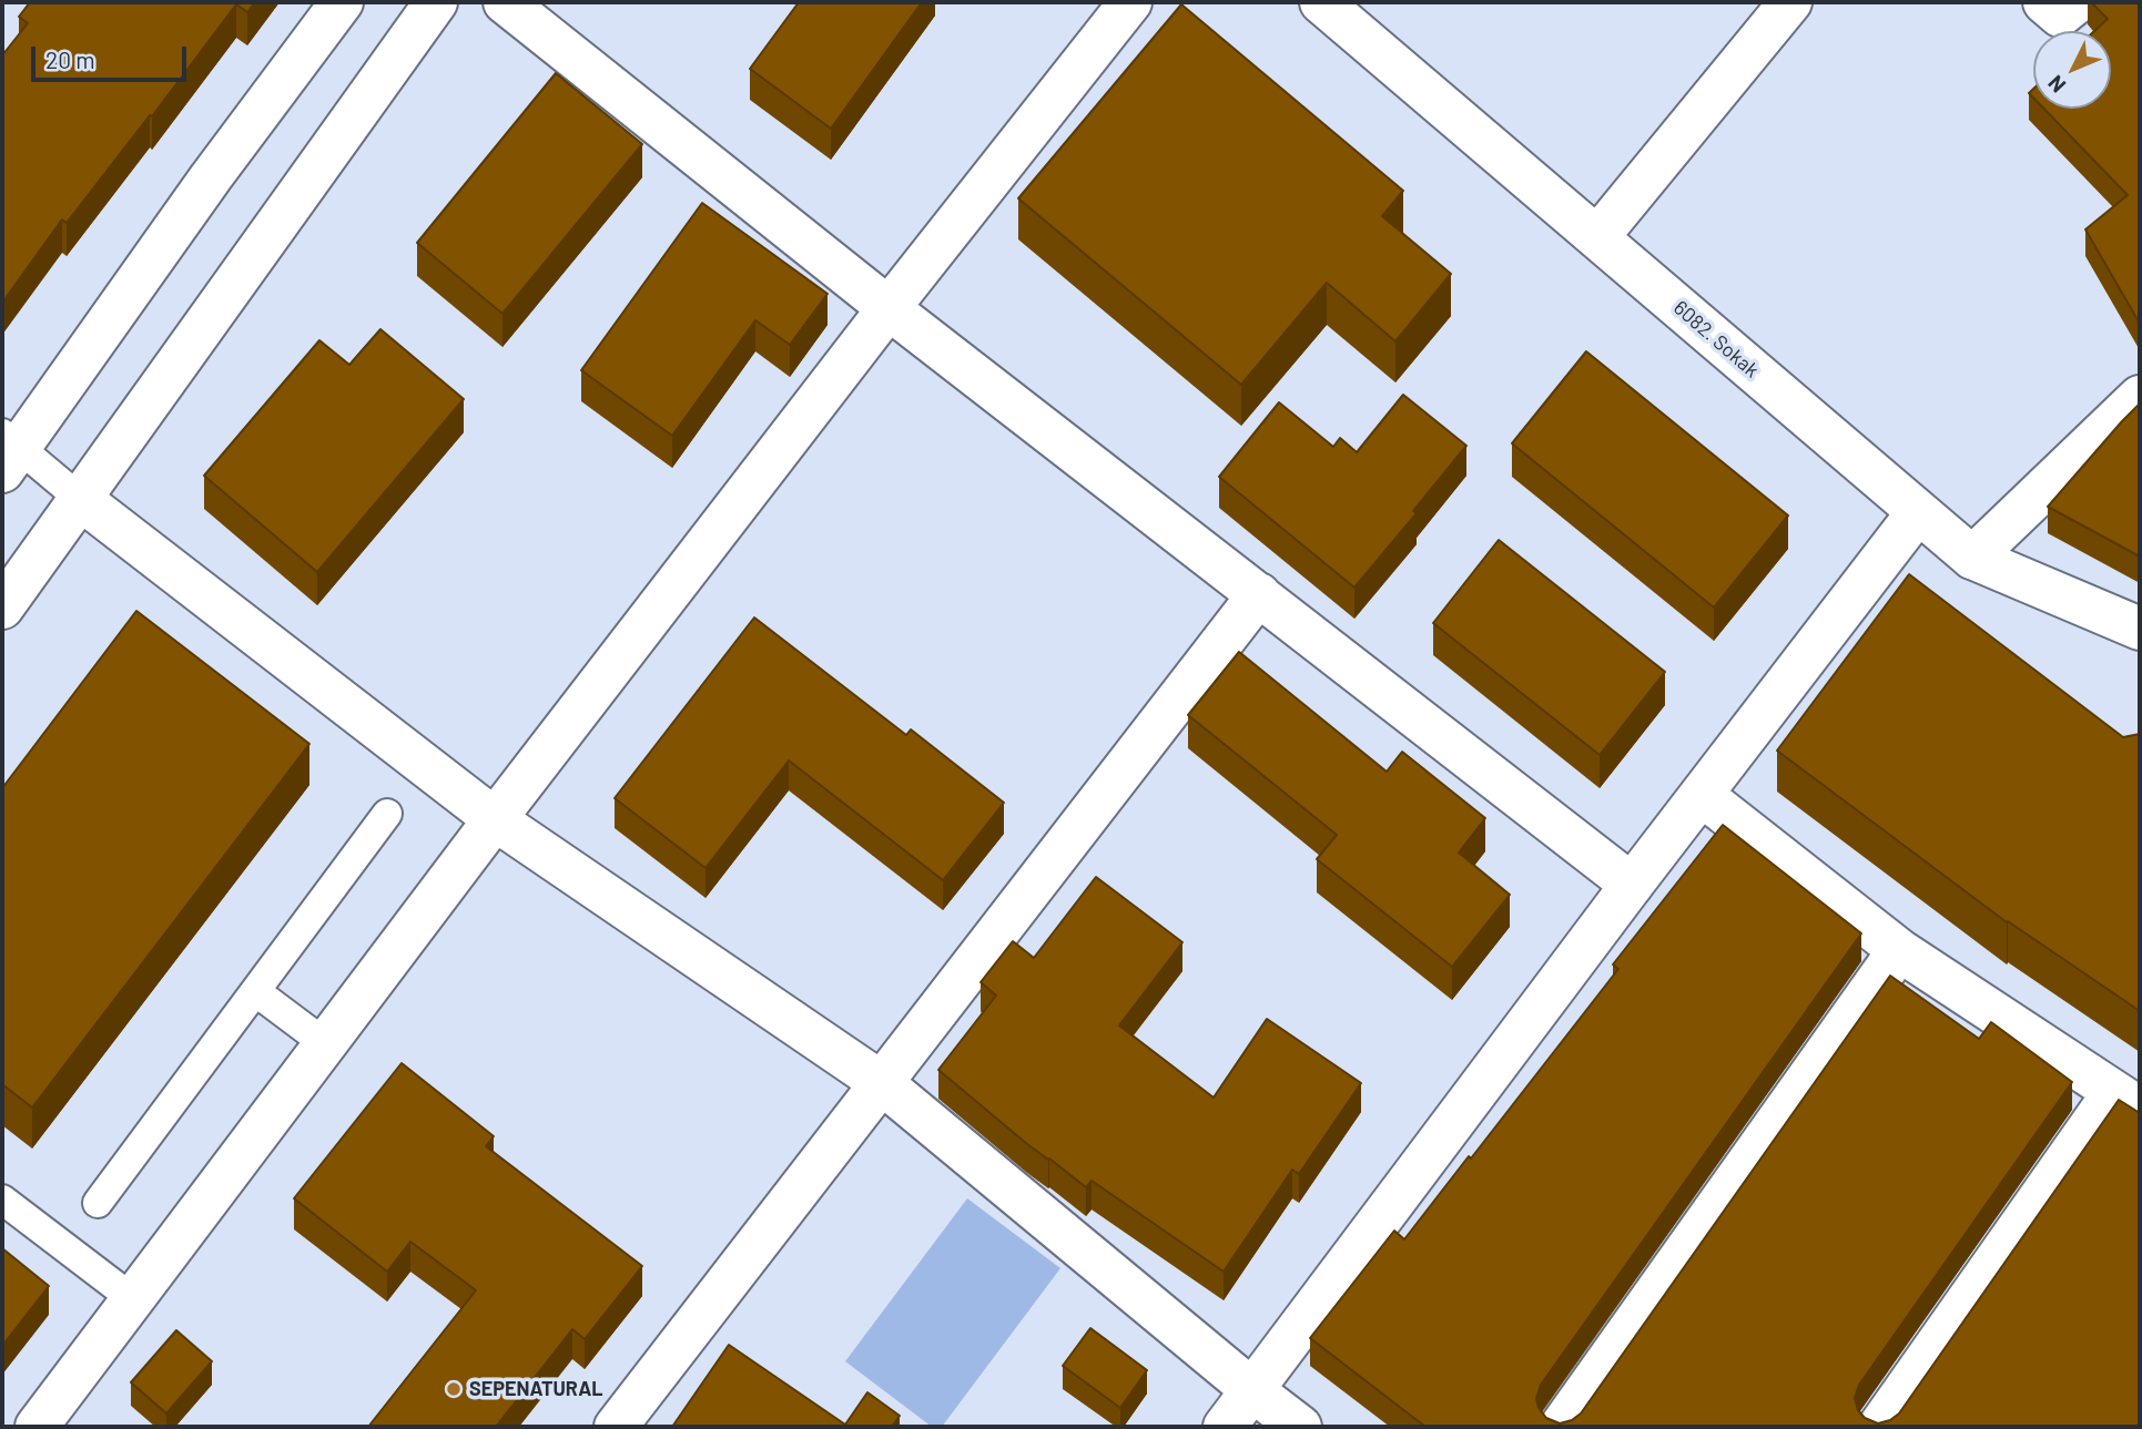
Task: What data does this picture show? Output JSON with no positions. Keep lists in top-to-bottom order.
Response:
{
  "streets": {
    "street": ["6082. Sokak"]
  },
  "places": ["SEPENATURAL"],
  "scale_bar": "20 m",
  "north": "bottom left"
}
